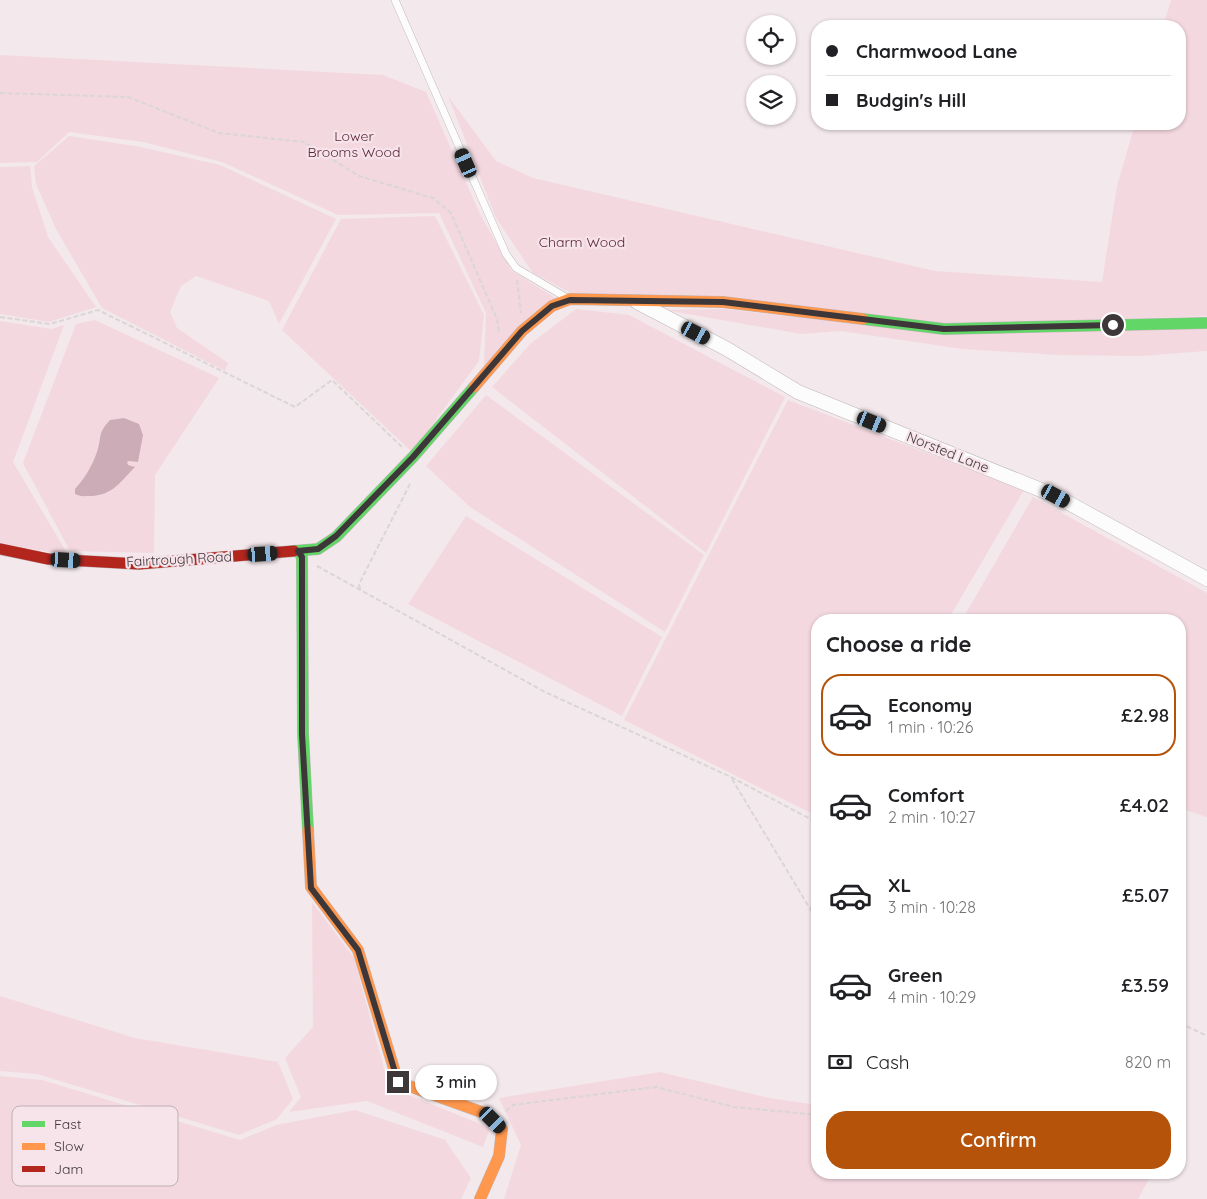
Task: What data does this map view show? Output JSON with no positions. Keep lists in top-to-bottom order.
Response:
{
  "streets": {
    "street": ["Norsted Lane", "Fairtrough Road"]
  },
  "parks": ["Lower Brooms Wood", "Charm Wood"],
  "legend": ["Fast", "Slow", "Jam"],
  "page": {
    "banner": ["Charmwood Lane", "Budgin's Hill"],
    "heading": "Choose a ride",
    "list": [
      {
        "name": "Economy",
        "note": "1 min · 10:26",
        "value": "£2.98"
      },
      {
        "name": "Comfort",
        "note": "2 min · 10:27",
        "value": "£4.02"
      },
      {
        "name": "XL",
        "note": "3 min · 10:28",
        "value": "£5.07"
      },
      {
        "name": "Green",
        "note": "4 min · 10:29",
        "value": "£3.59"
      }
    ],
    "pay": ["Cash", "820 m"],
    "bubble": "3 min",
    "buttons": "Confirm"
  }
}
